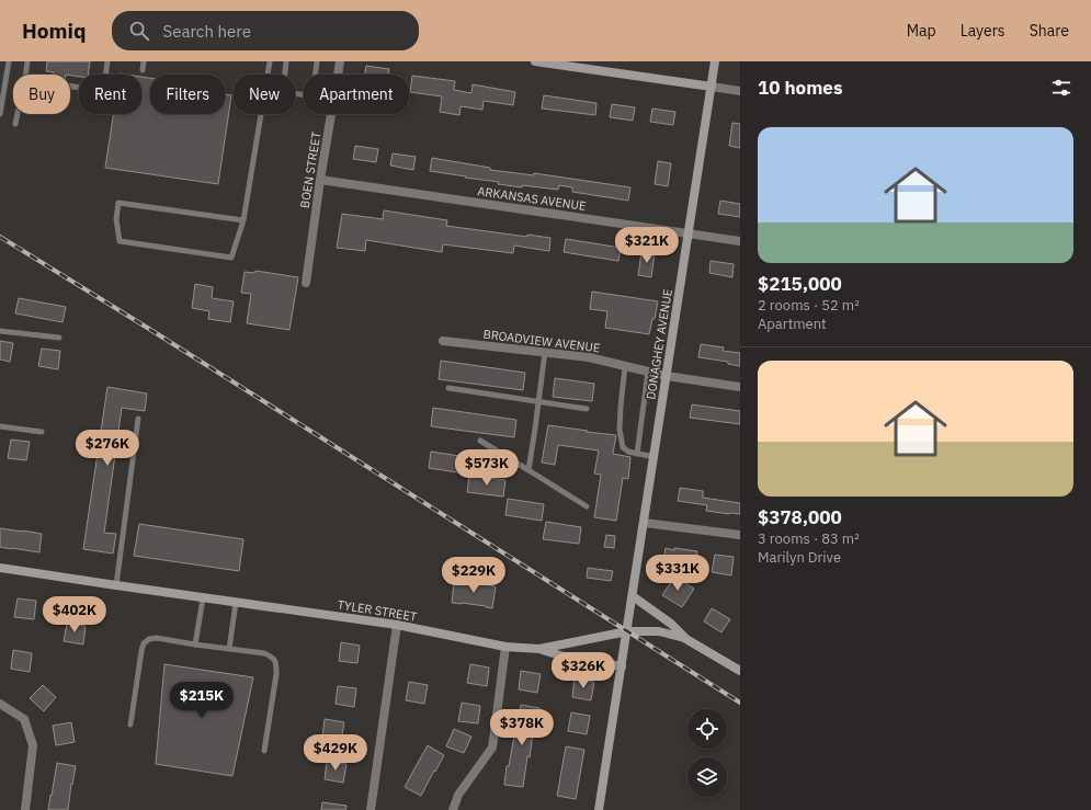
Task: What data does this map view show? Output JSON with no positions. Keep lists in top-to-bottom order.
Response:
{
  "streets": {
    "street": [
      "BOEN STREET",
      "ARKANSAS AVENUE",
      "BROADVIEW AVENUE",
      "DONAGHEY AVENUE",
      "TYLER STREET"
    ]
  },
  "crossings": [
    ["BOEN STREET", "ARKANSAS AVENUE"],
    ["ARKANSAS AVENUE", "DONAGHEY AVENUE"],
    ["BROADVIEW AVENUE", "DONAGHEY AVENUE"],
    ["DONAGHEY AVENUE", "TYLER STREET"]
  ],
  "page": {
    "header": "Homiq",
    "search": "Search here",
    "nav": ["Map", "Layers", "Share"],
    "heading": "10 homes",
    "chip": [
      "Buy",
      "Rent",
      "Filters",
      "New",
      "Apartment"
    ],
    "list": [
      {
        "name": "$215,000",
        "note": "2 rooms · 52 m² · Apartment"
      },
      {
        "name": "$378,000",
        "note": "3 rooms · 83 m² · Marilyn Drive"
      }
    ],
    "price": [
      "$321K",
      "$276K",
      "$573K",
      "$331K",
      "$229K",
      "$402K",
      "$326K",
      "$215K",
      "$378K",
      "$429K"
    ]
  }
}
